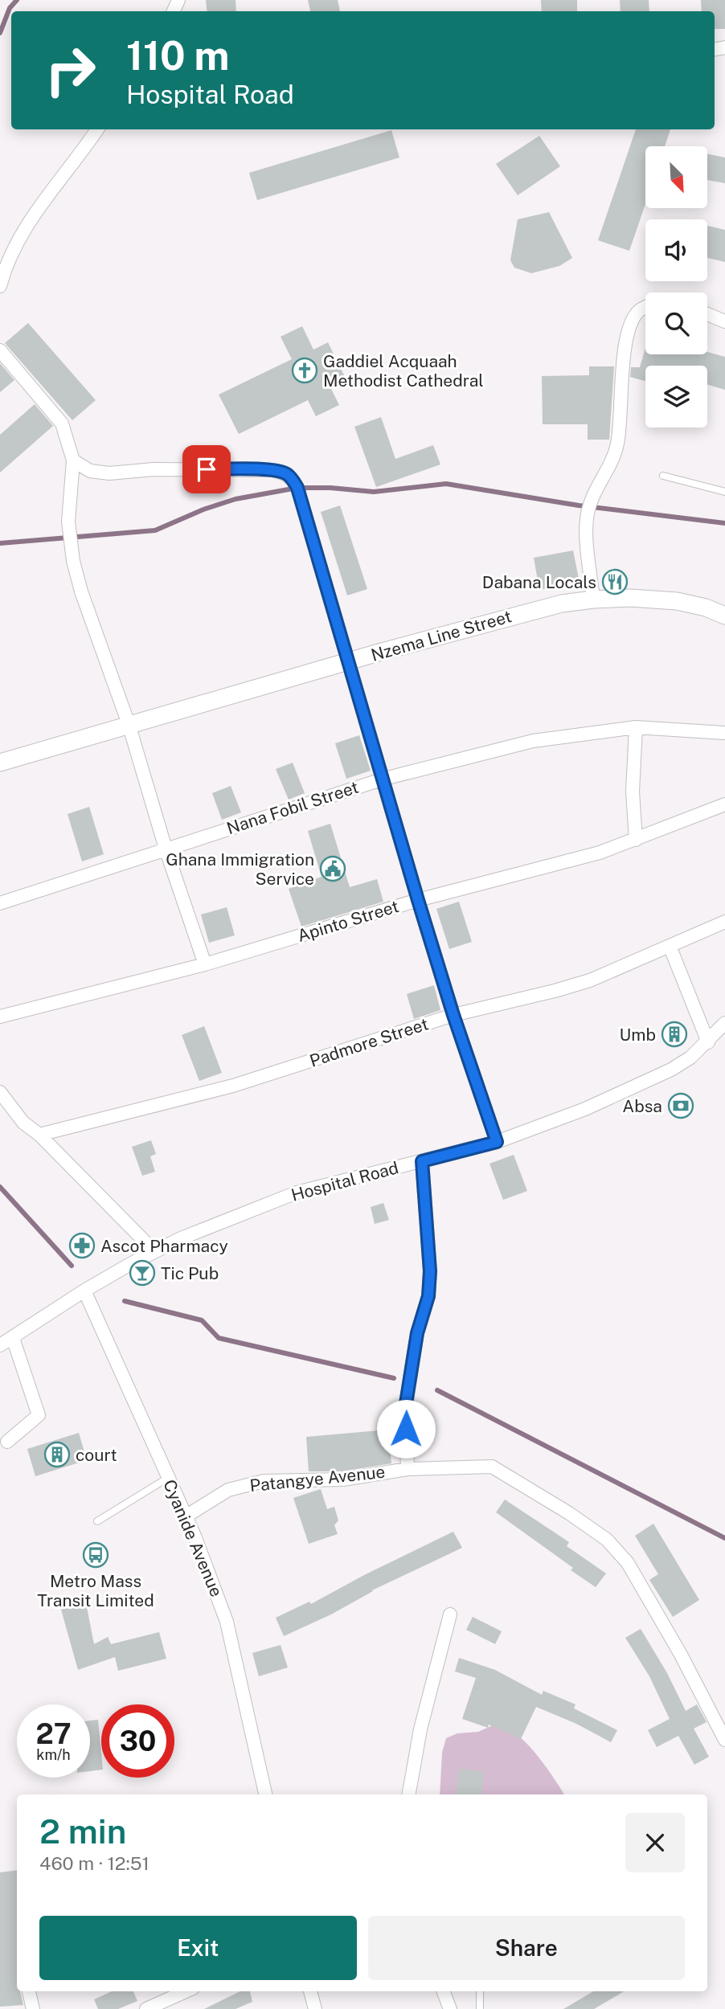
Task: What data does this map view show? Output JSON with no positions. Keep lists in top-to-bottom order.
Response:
{
  "streets": {
    "street": [
      "Nzema Line Street",
      "Nana Fobil Street",
      "Apinto Street",
      "Padmore Street",
      "Hospital Road",
      "Patangye Avenue",
      "Cyanide Avenue"
    ]
  },
  "crossings": [
    ["Hospital Road", "Cyanide Avenue"],
    ["Patangye Avenue", "Cyanide Avenue"]
  ],
  "places": {
    "church": ["Gaddiel Acquaah Methodist Cathedral"],
    "restaurant": ["Dabana Locals"],
    "public building": ["Ghana Immigration Service"],
    "building": ["Umb", "court"],
    "bank": ["Absa"],
    "pharmacy": ["Ascot Pharmacy"],
    "bar": ["Tic Pub"],
    "bus stop": ["Metro Mass Transit Limited"]
  },
  "north": "bottom right",
  "page": {
    "turn": ["110 m", "Hospital Road"],
    "speed": "27 km/h",
    "limit": "30",
    "heading": ["2 min", "460 m · 12:51"],
    "buttons": ["Exit", "Share"]
  }
}
